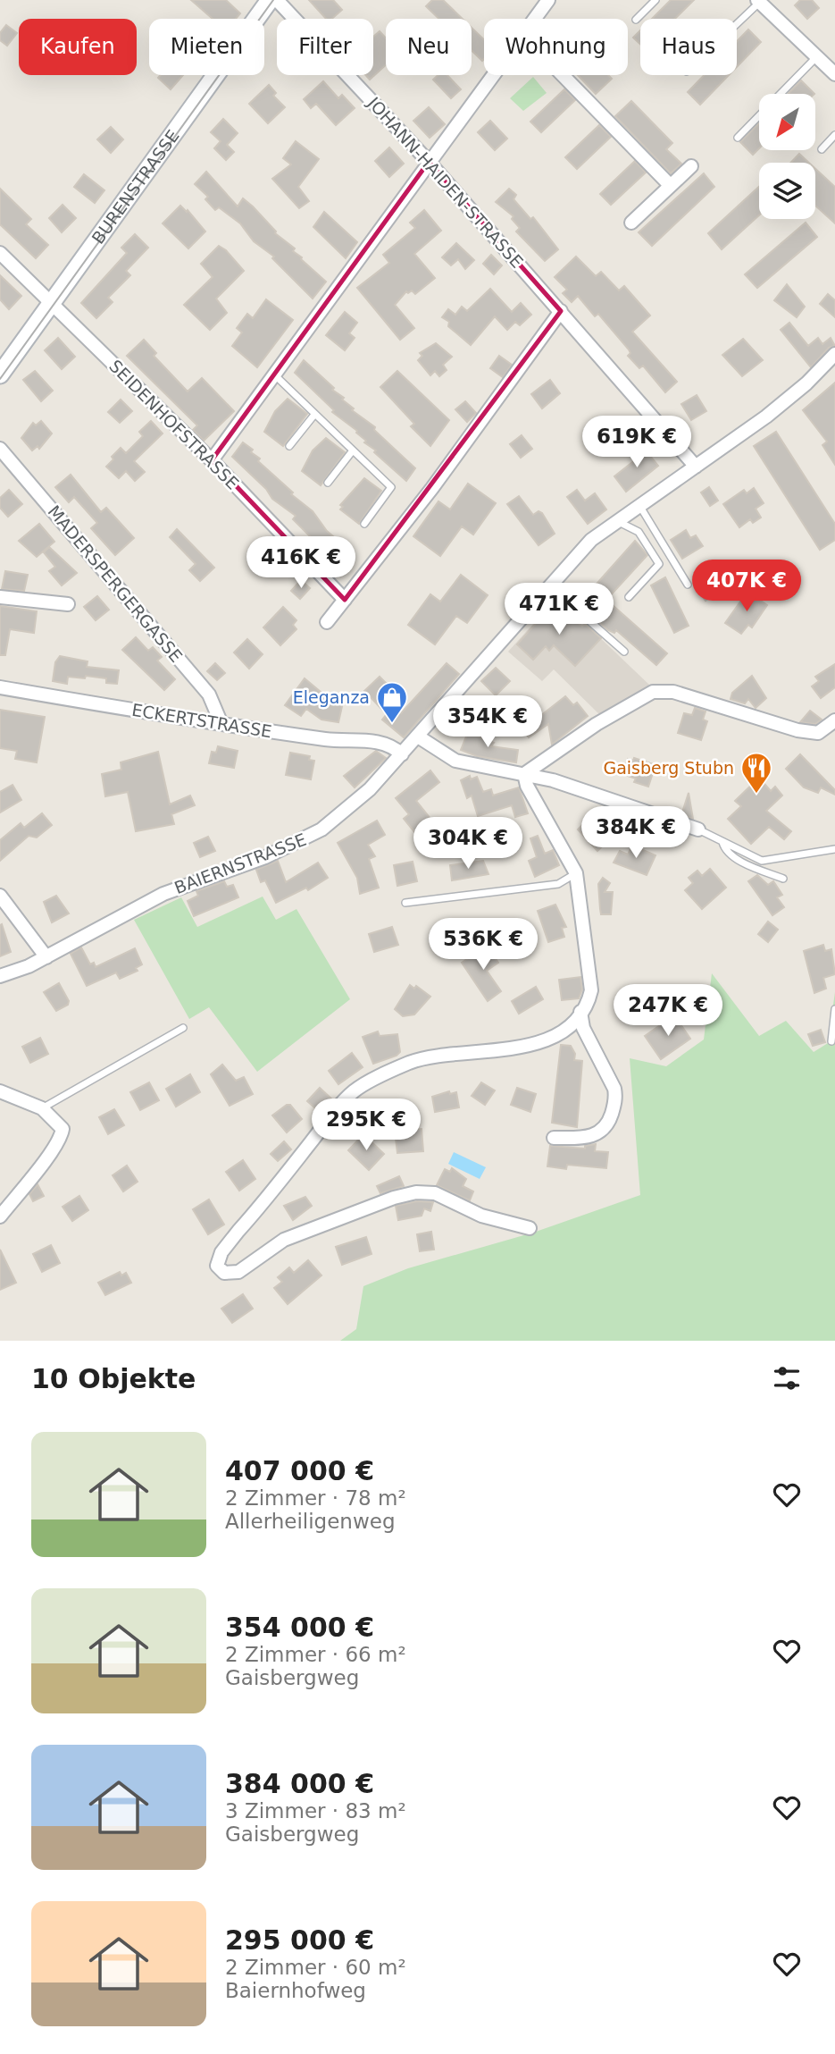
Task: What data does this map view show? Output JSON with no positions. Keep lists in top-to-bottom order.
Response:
{
  "streets": {
    "street": [
      "JOHANN-HAIDEN-STRASSE",
      "BURENSTRASSE",
      "SEIDENHOFSTRASSE",
      "MADERSPERGERGASSE",
      "ECKERTSTRASSE",
      "BAIERNSTRASSE"
    ]
  },
  "crossings": [
    ["JOHANN-HAIDEN-STRASSE", "BAIERNSTRASSE"],
    ["BURENSTRASSE", "SEIDENHOFSTRASSE"],
    ["MADERSPERGERGASSE", "ECKERTSTRASSE"],
    ["ECKERTSTRASSE", "BAIERNSTRASSE"]
  ],
  "places": {
    "shop": ["Eleganza"],
    "restaurant": ["Gaisberg Stubn"]
  },
  "north": "bottom left",
  "page": {
    "chip": [
      "Kaufen",
      "Mieten",
      "Filter",
      "Neu",
      "Wohnung",
      "Haus"
    ],
    "price": [
      "619K €",
      "416K €",
      "407K €",
      "471K €",
      "354K €",
      "384K €",
      "304K €",
      "536K €",
      "247K €",
      "295K €"
    ],
    "heading": "10 Objekte",
    "list": [
      {
        "name": "407 000 €",
        "note": "2 Zimmer · 78 m² · Allerheiligenweg"
      },
      {
        "name": "354 000 €",
        "note": "2 Zimmer · 66 m² · Gaisbergweg"
      },
      {
        "name": "384 000 €",
        "note": "3 Zimmer · 83 m² · Gaisbergweg"
      },
      {
        "name": "295 000 €",
        "note": "2 Zimmer · 60 m² · Baiernhofweg"
      }
    ]
  }
}
